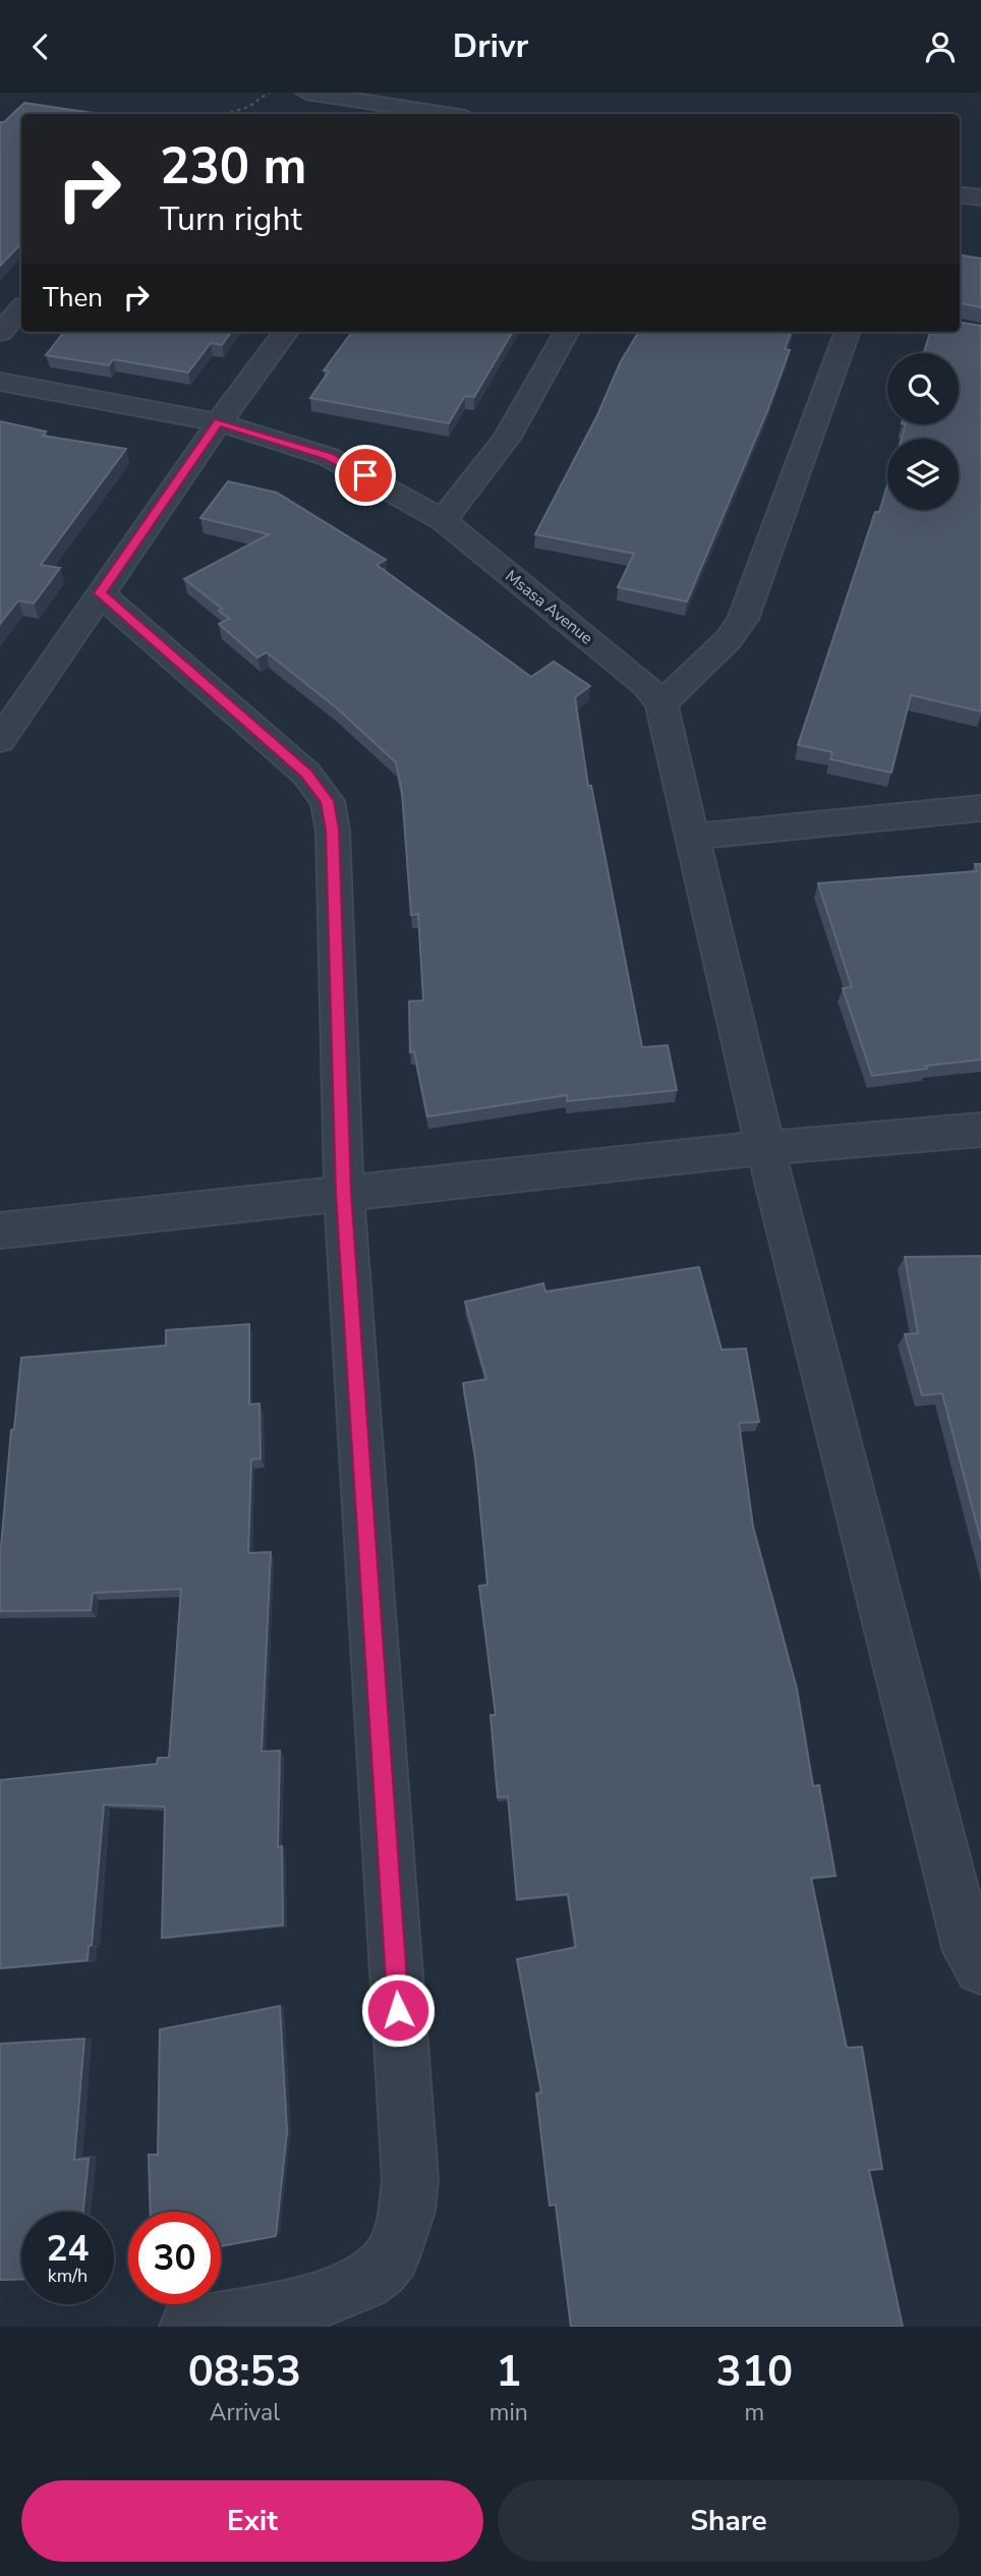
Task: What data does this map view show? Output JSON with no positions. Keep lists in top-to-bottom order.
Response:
{
  "streets": {
    "street": ["Msasa Avenue"]
  },
  "page": {
    "header": "Drivr",
    "turn": ["230 m", "Turn right"],
    "then": "Then",
    "speed": "24 km/h",
    "limit": "30",
    "eta": [
      "08:53",
      "Arrival",
      "1",
      "min",
      "310",
      "m"
    ],
    "buttons": ["Exit", "Share"]
  }
}
